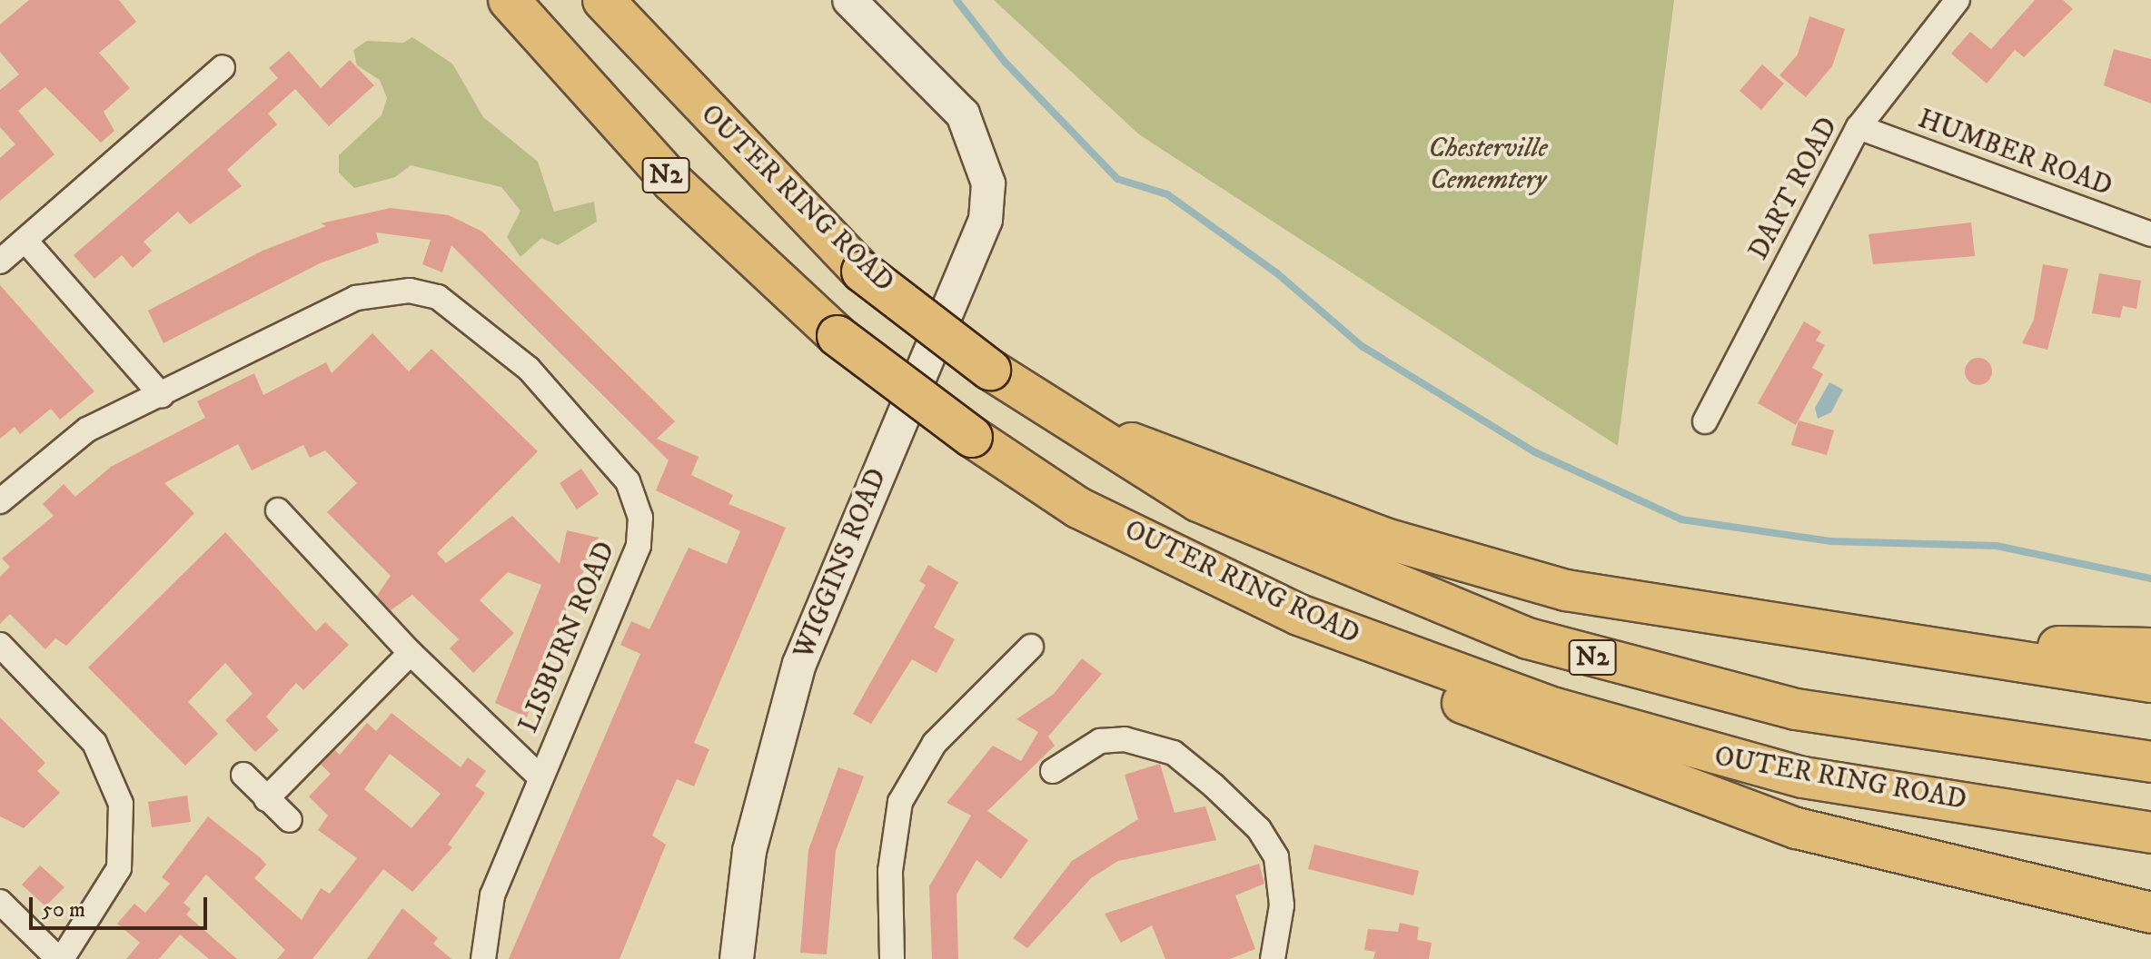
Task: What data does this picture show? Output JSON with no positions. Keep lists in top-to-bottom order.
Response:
{
  "streets": {
    "highway": ["N2", "OUTER RING ROAD"],
    "street": [
      "HUMBER ROAD",
      "DART ROAD",
      "WIGGINS ROAD",
      "LISBURN ROAD"
    ]
  },
  "crossings": [
    ["HUMBER ROAD", "DART ROAD"]
  ],
  "parks": ["Chesterville Cememtery"],
  "scale_bar": "50 m"
}
